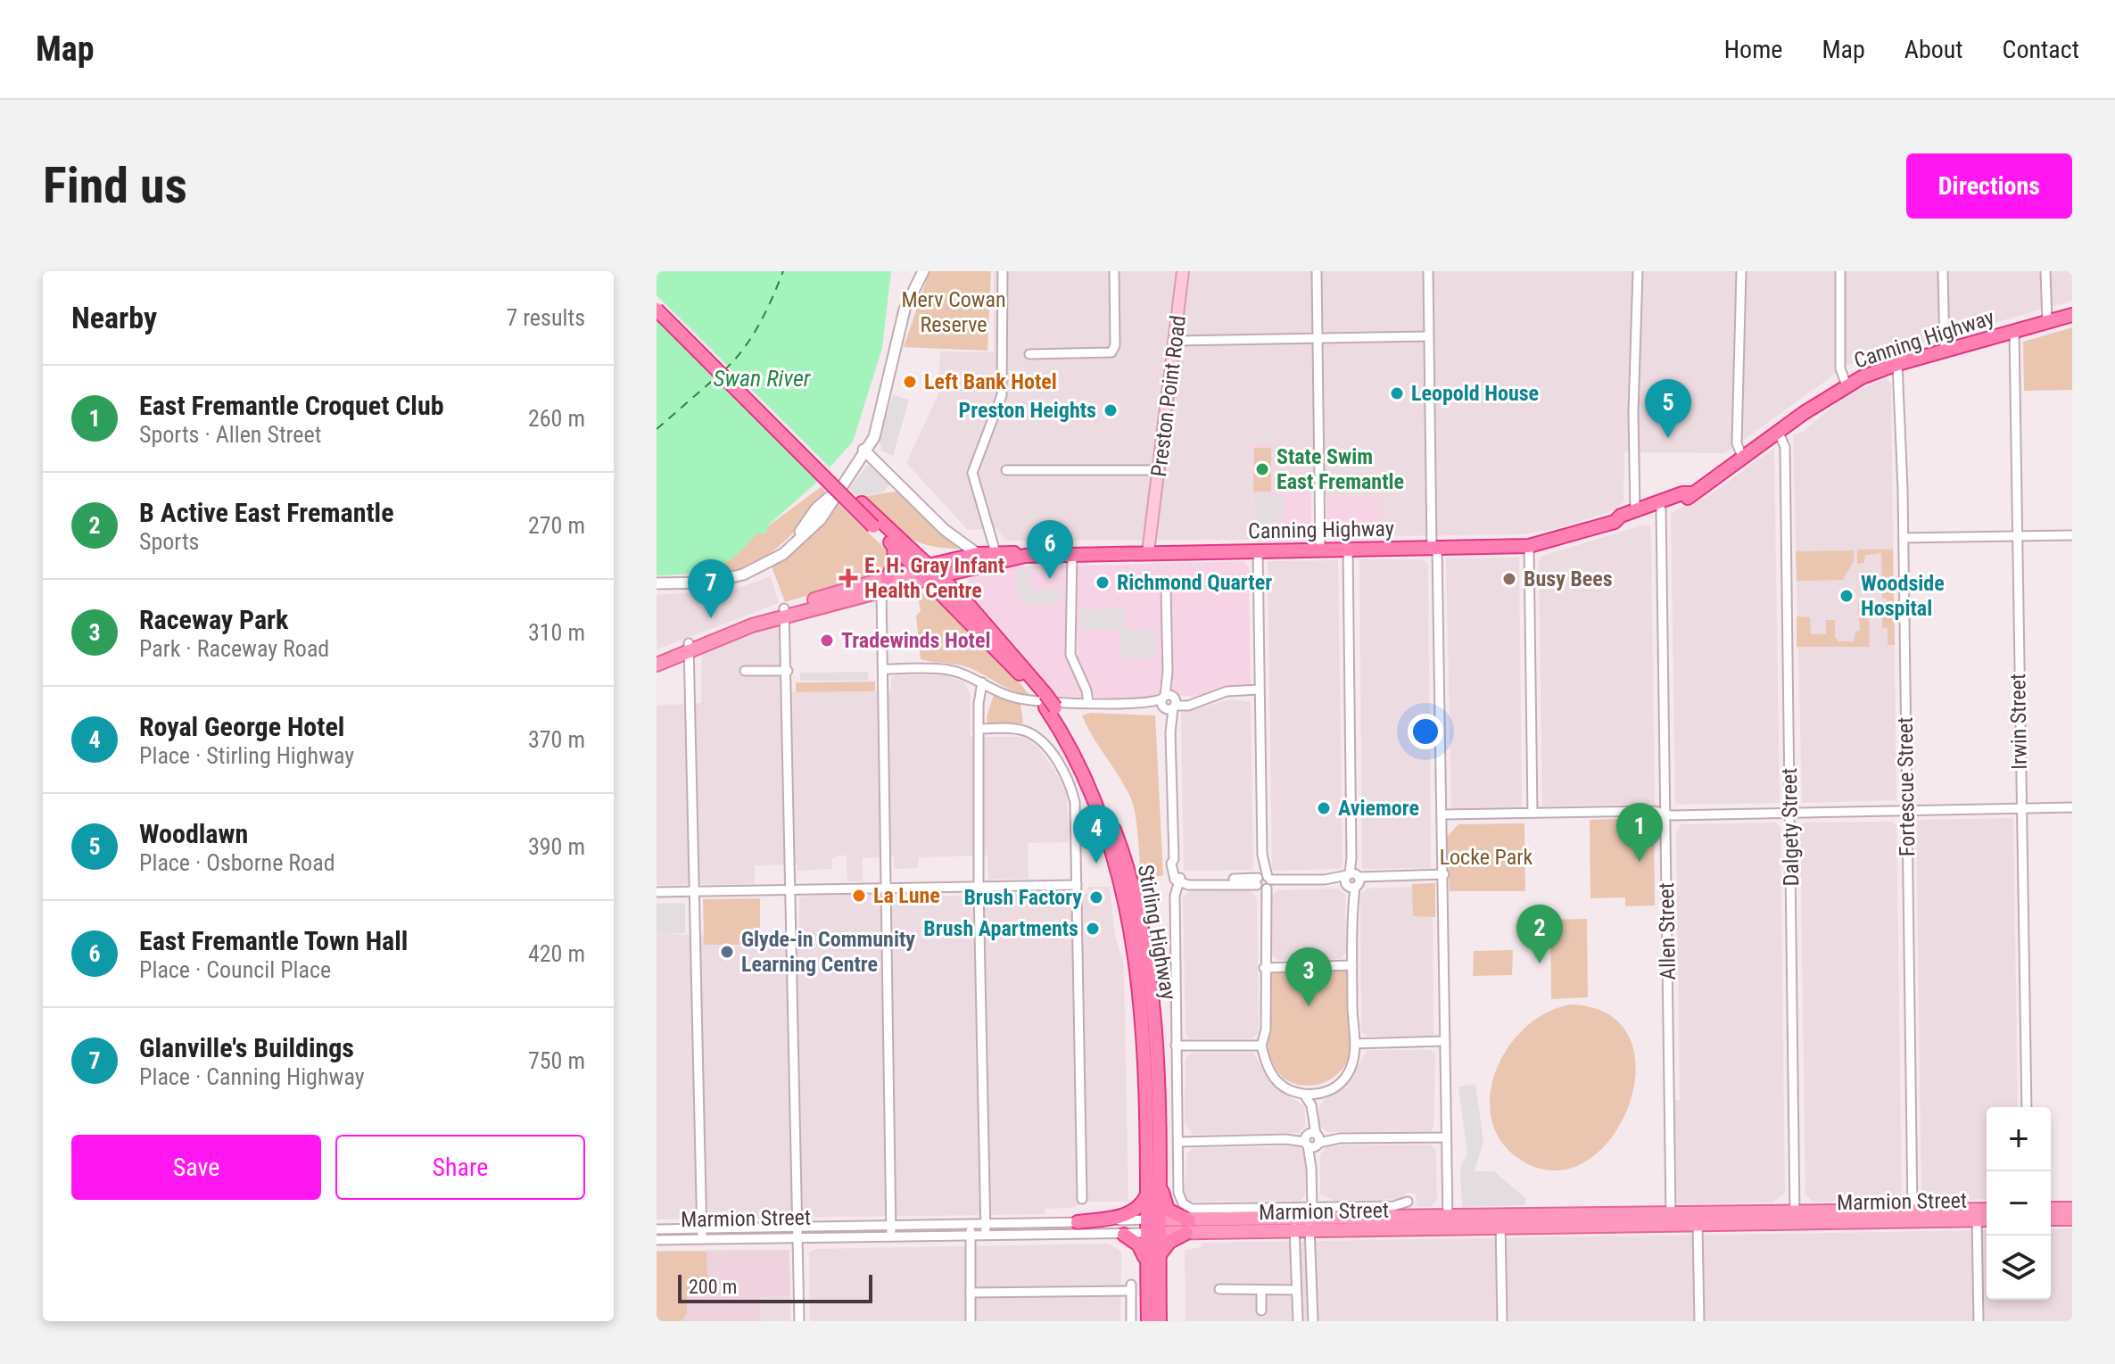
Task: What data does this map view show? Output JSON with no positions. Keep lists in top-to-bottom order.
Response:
{
  "streets": {
    "highway": ["Canning Highway", "Stirling Highway"],
    "main road": ["Preston Point Road", "Marmion Street"],
    "street": [
      "Irwin Street",
      "Fortescue Street",
      "Dalgety Street",
      "Allen Street"
    ]
  },
  "crossings": [
    ["Canning Highway", "Preston Point Road"],
    ["Canning Highway", "Irwin Street"],
    ["Canning Highway", "Fortescue Street"],
    ["Canning Highway", "Dalgety Street"],
    ["Canning Highway", "Allen Street"],
    ["Canning Highway", "Stirling Highway"],
    ["Fortescue Street", "Marmion Street"],
    ["Dalgety Street", "Marmion Street"],
    ["Allen Street", "Marmion Street"],
    ["Stirling Highway", "Marmion Street"]
  ],
  "water": ["Swan River"],
  "parks": ["Merv Cowan Reserve", "Locke Park"],
  "places": {
    "other": [
      "Left Bank Hotel",
      "Leopold House",
      "Preston Heights",
      "State Swim East Fremantle",
      "Busy Bees",
      "Richmond Quarter",
      "Woodside Hospital",
      "Tradewinds Hotel",
      "Aviemore",
      "La Lune",
      "Brush Factory",
      "Brush Apartments",
      "Glyde-in Community Learning Centre"
    ],
    "health": ["E. H. Gray Infant Health Centre"]
  },
  "scale_bar": "200 m",
  "page": {
    "header": "Map",
    "nav": [
      "Home",
      "Map",
      "About",
      "Contact"
    ],
    "buttons": [
      "Directions",
      ["Save", "Share"]
    ],
    "title": "Find us",
    "heading": ["Nearby", "7 results"],
    "list": [
      {
        "mark": "1",
        "name": "East Fremantle Croquet Club",
        "note": "Sports · Allen Street",
        "value": "260 m"
      },
      {
        "mark": "2",
        "name": "B Active East Fremantle",
        "note": "Sports",
        "value": "270 m"
      },
      {
        "mark": "3",
        "name": "Raceway Park",
        "note": "Park · Raceway Road",
        "value": "310 m"
      },
      {
        "mark": "4",
        "name": "Royal George Hotel",
        "note": "Place · Stirling Highway",
        "value": "370 m"
      },
      {
        "mark": "5",
        "name": "Woodlawn",
        "note": "Place · Osborne Road",
        "value": "390 m"
      },
      {
        "mark": "6",
        "name": "East Fremantle Town Hall",
        "note": "Place · Council Place",
        "value": "420 m"
      },
      {
        "mark": "7",
        "name": "Glanville's Buildings",
        "note": "Place · Canning Highway",
        "value": "750 m"
      }
    ],
    "pins": [
      "5",
      "6",
      "7",
      "1",
      "4",
      "2",
      "3"
    ],
    "map_buttons": ["+", "−"],
    "scale": "200 m"
  }
}
